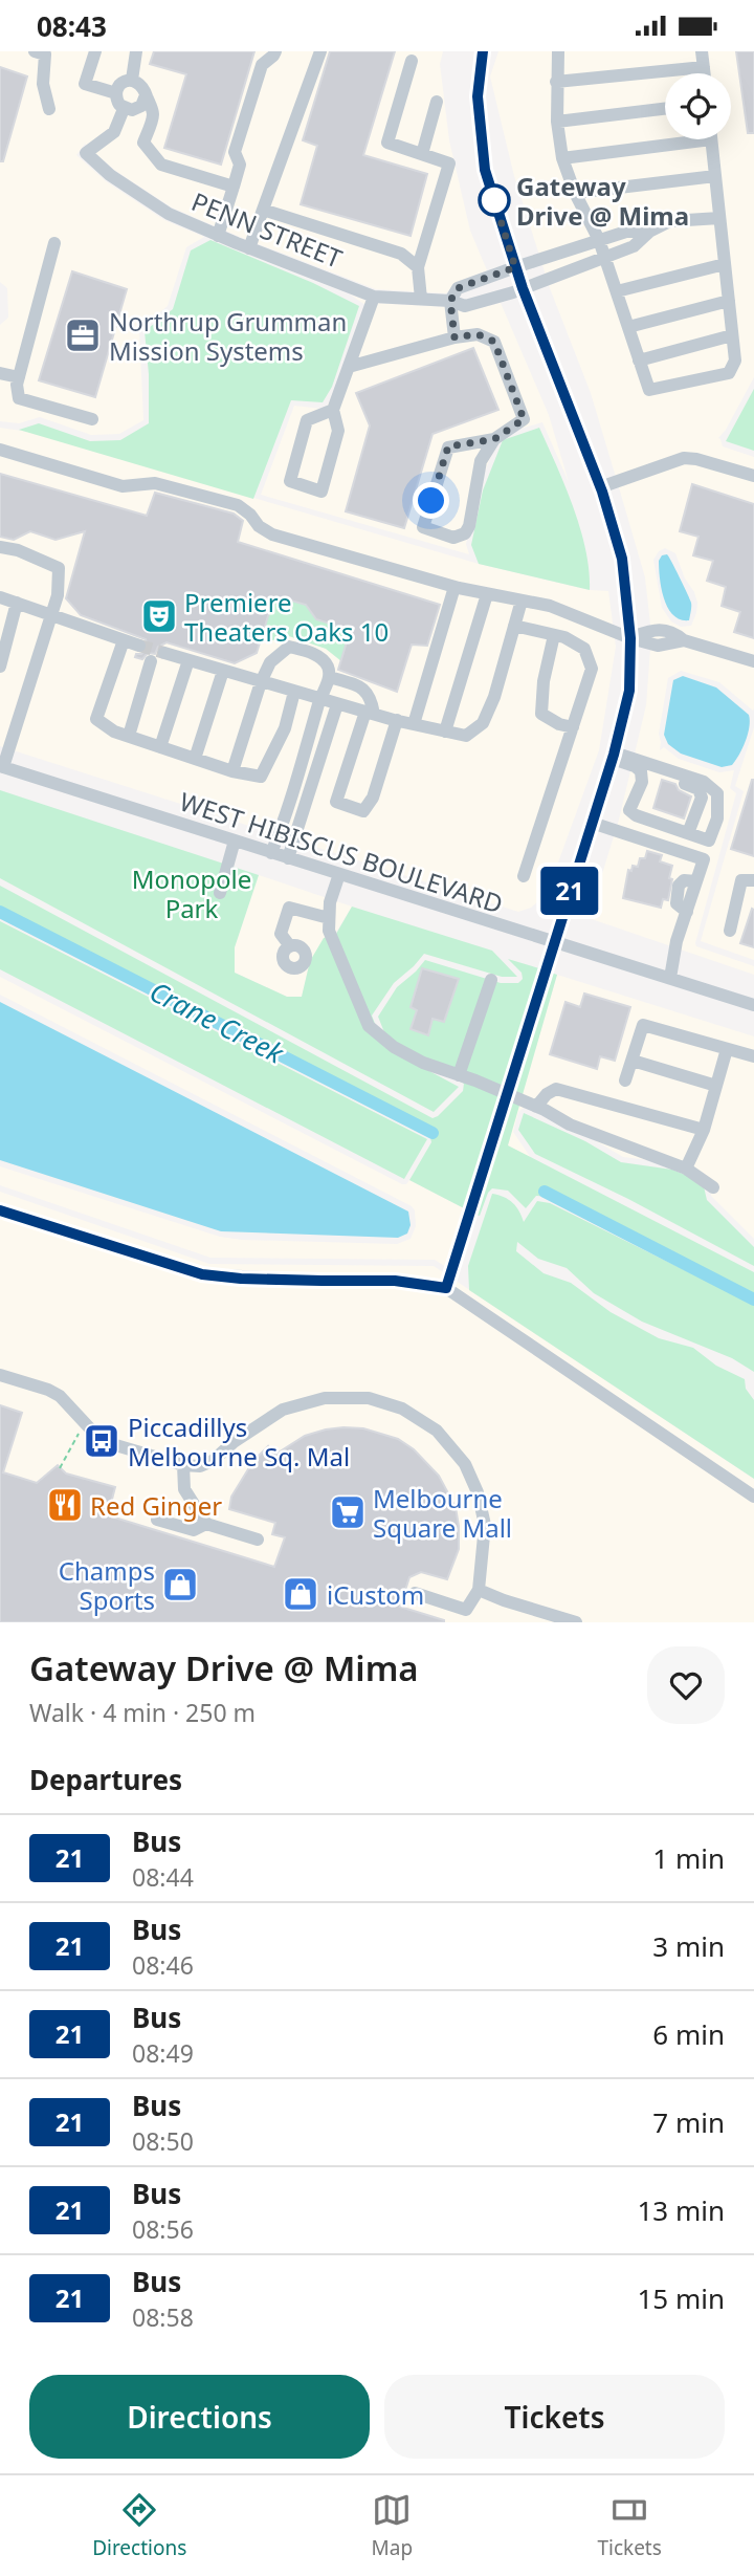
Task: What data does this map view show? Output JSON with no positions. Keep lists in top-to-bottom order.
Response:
{
  "streets": {
    "street": ["PENN STREET", "WEST HIBISCUS BOULEVARD"]
  },
  "water": ["Crane Creek"],
  "parks": ["Monopole Park"],
  "places": {
    "other": ["Gateway Drive @ Mima"],
    "office": ["Northrup Grumman Mission Systems"],
    "theatre": ["Premiere Theaters Oaks 10"],
    "bus stop": ["Piccadillys Melbourne Sq. Mal"],
    "restaurant": ["Red Ginger"],
    "supermarket": ["Melbourne Square Mall"],
    "shop": ["Champs Sports", "iCustom"]
  },
  "lines": ["bus line 21"],
  "page": {
    "status": "08:43",
    "on_map": "21",
    "heading": [
      ["Gateway Drive @ Mima", "Walk · 4 min · 250 m"],
      "Departures"
    ],
    "list": [
      {
        "mark": "21",
        "name": "Bus",
        "note": "08:44",
        "value": "1 min"
      },
      {
        "mark": "21",
        "name": "Bus",
        "note": "08:46",
        "value": "3 min"
      },
      {
        "mark": "21",
        "name": "Bus",
        "note": "08:49",
        "value": "6 min"
      },
      {
        "mark": "21",
        "name": "Bus",
        "note": "08:50",
        "value": "7 min"
      },
      {
        "mark": "21",
        "name": "Bus",
        "note": "08:56",
        "value": "13 min"
      },
      {
        "mark": "21",
        "name": "Bus",
        "note": "08:58",
        "value": "15 min"
      }
    ],
    "buttons": ["Directions", "Tickets"],
    "tabs": ["Directions", "Map", "Tickets"]
  }
}
